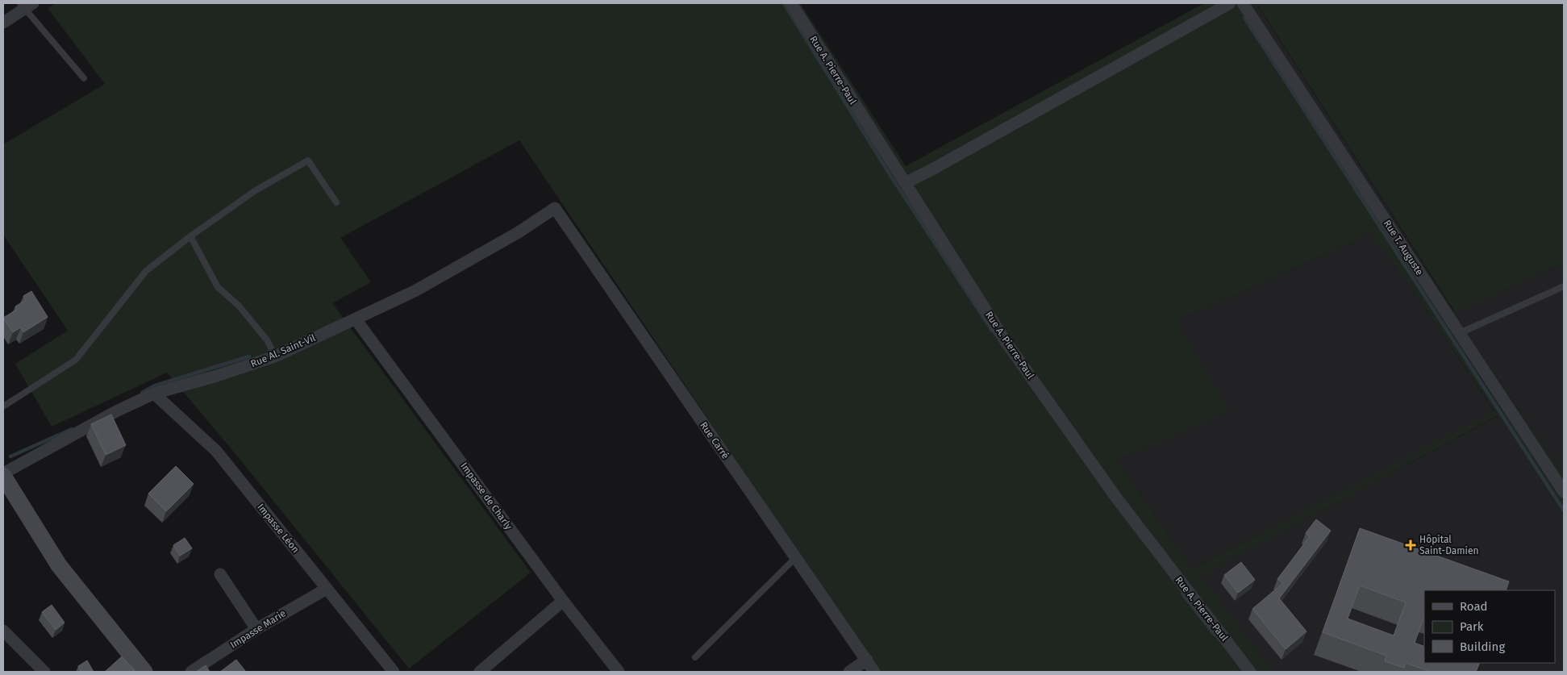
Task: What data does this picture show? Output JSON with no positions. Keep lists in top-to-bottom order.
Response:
{
  "streets": {
    "street": [
      "Rue A. Pierre-Paul",
      "Rue T. Auguste",
      "Rue Al. Saint-Vil",
      "Rue Carré",
      "Impasse de Charly",
      "Impasse Léon",
      "Impasse Marie"
    ]
  },
  "crossings": [
    ["Rue Al. Saint-Vil", "Rue Carré"],
    ["Rue Al. Saint-Vil", "Impasse de Charly"],
    ["Rue Al. Saint-Vil", "Impasse Léon"],
    ["Impasse Léon", "Impasse Marie"]
  ],
  "places": {
    "health": ["Hôpital Saint-Damien"]
  },
  "legend": ["Road", "Park", "Building"]
}
